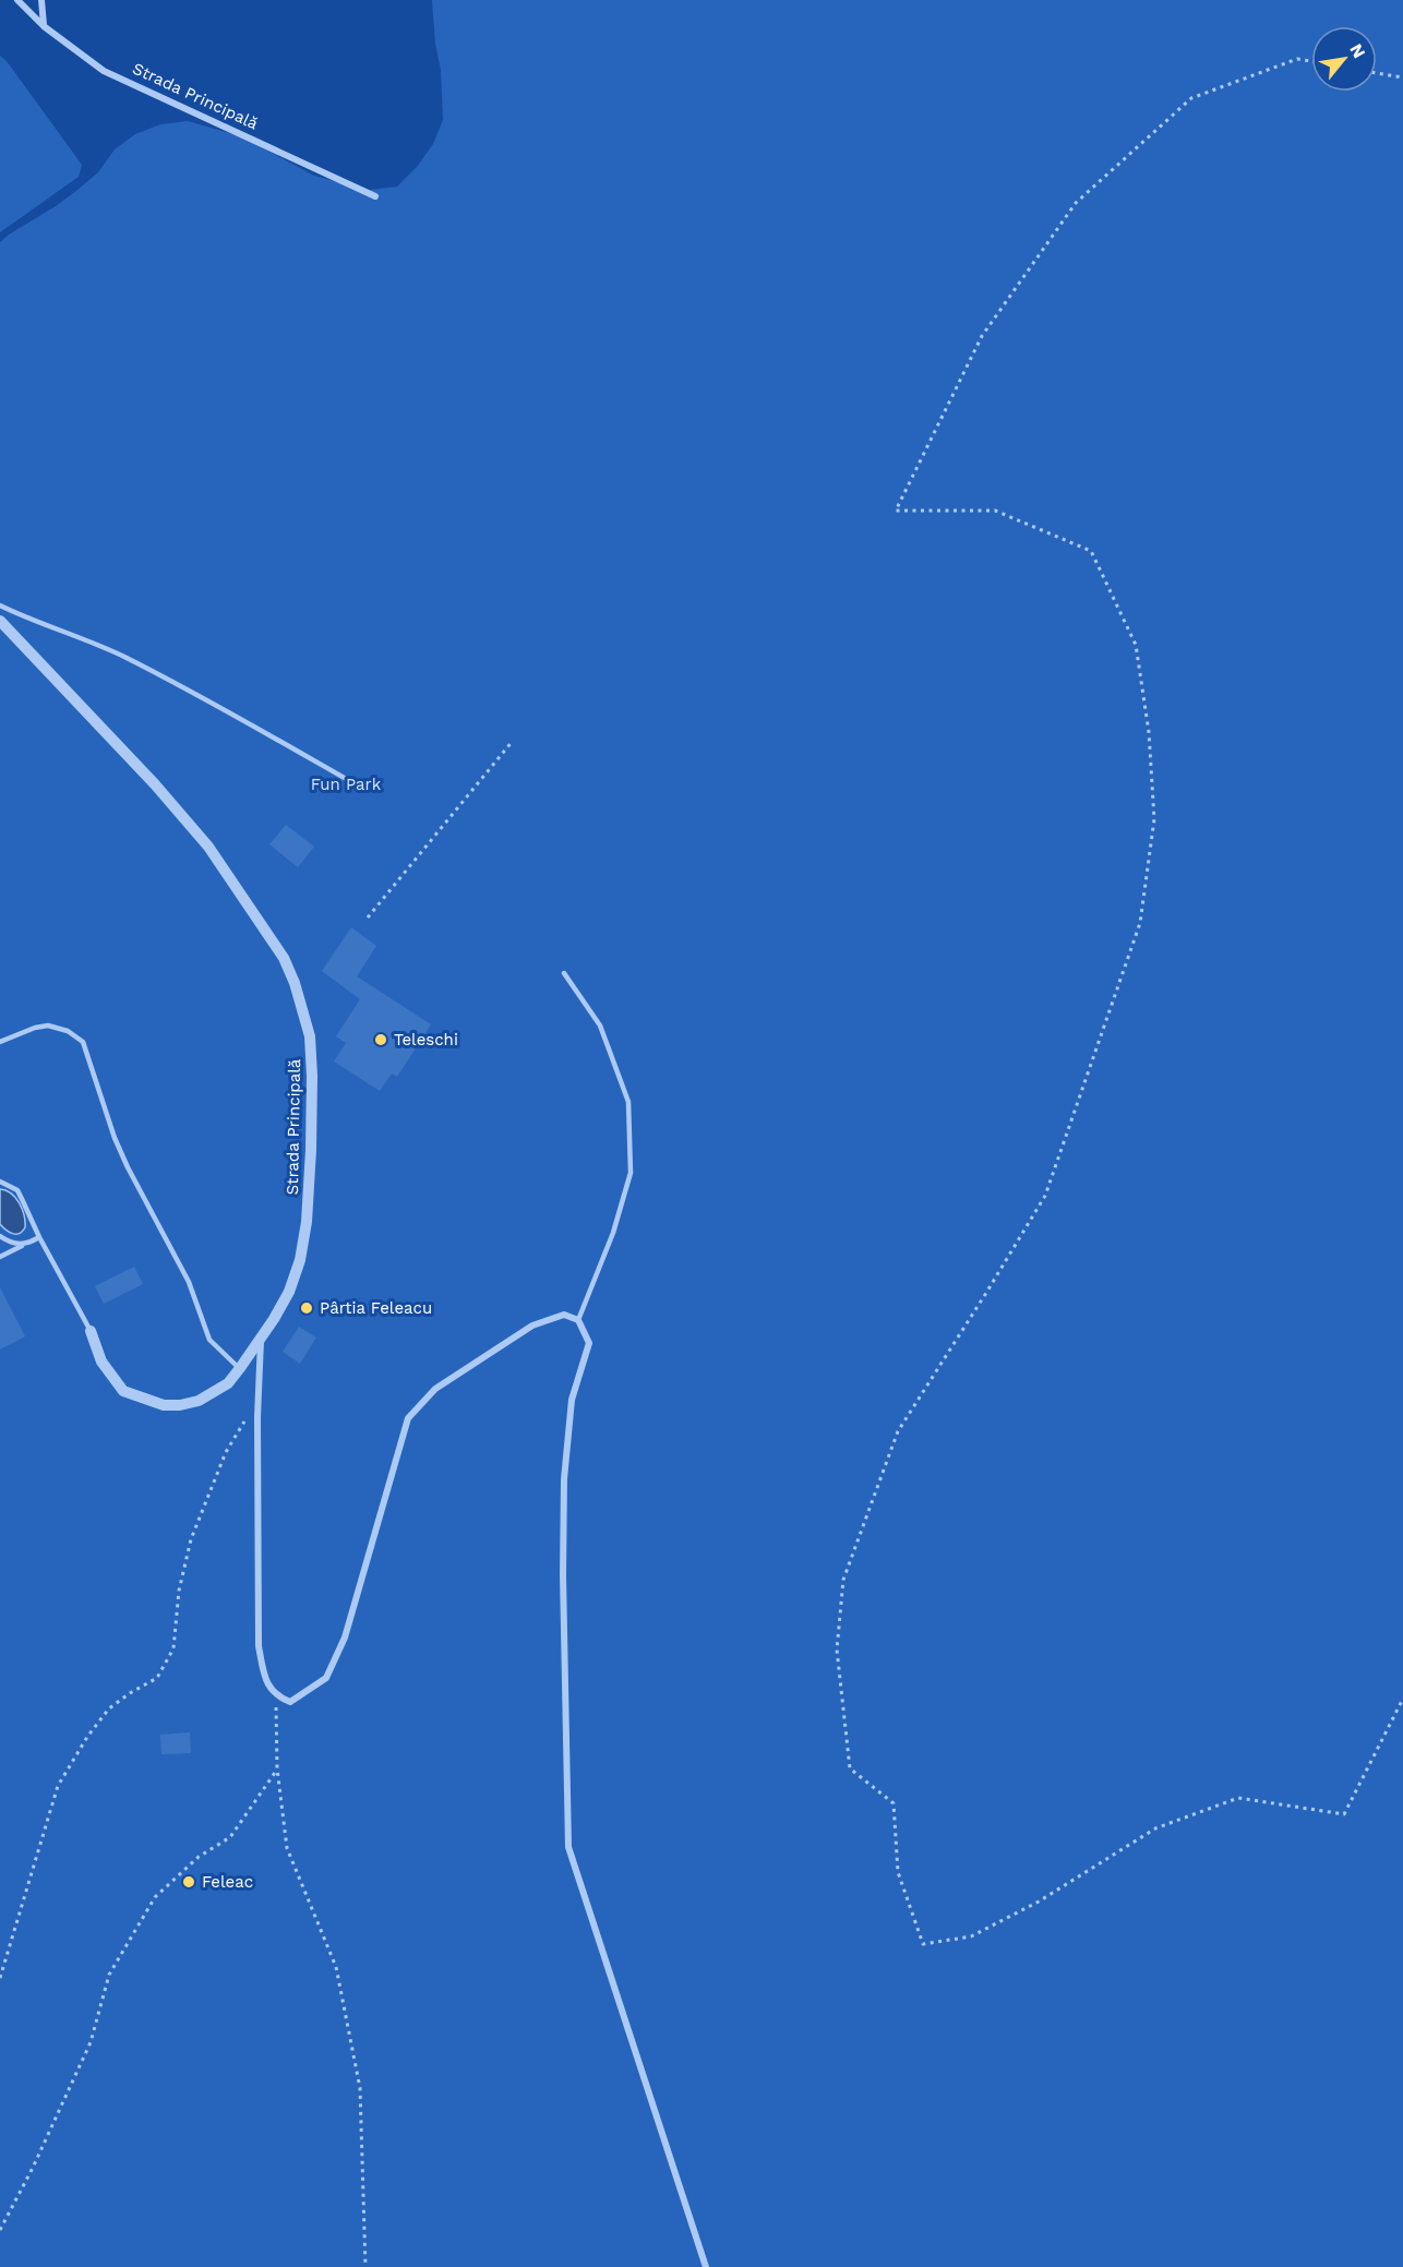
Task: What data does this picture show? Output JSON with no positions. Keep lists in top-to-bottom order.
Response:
{
  "streets": {
    "street": ["Strada Principală"]
  },
  "parks": ["Fun Park"],
  "places": ["Teleschi", "Pârtia Feleacu", "Feleac"],
  "north": "top right"
}
